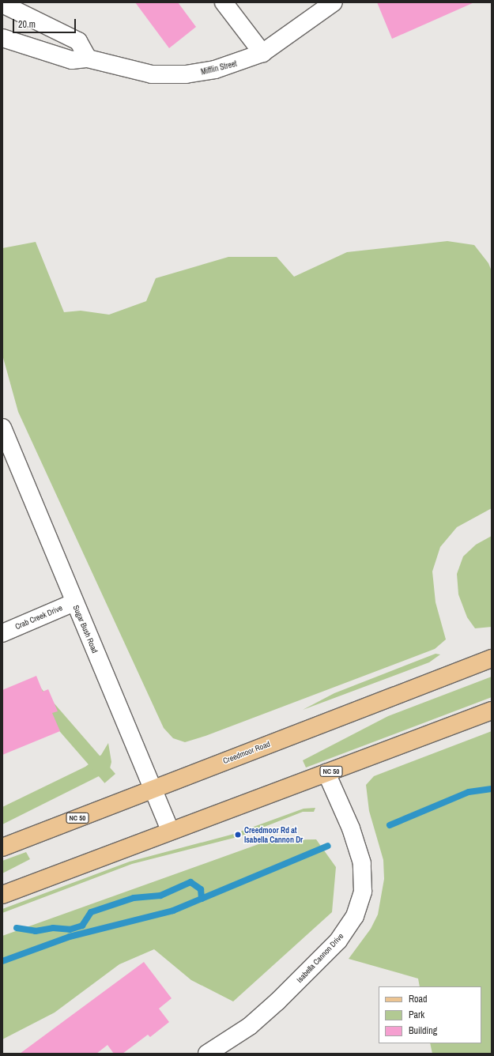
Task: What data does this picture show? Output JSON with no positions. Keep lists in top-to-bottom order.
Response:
{
  "streets": {
    "main road": ["Creedmoor Road", "NC 50"],
    "street": [
      "Mifflin Street",
      "Crab Creek Drive",
      "Sugar Bush Road",
      "Isabella Cannon Drive"
    ]
  },
  "crossings": [
    ["Crab Creek Drive", "Sugar Bush Road"],
    ["Sugar Bush Road", "Creedmoor Road"],
    ["Sugar Bush Road", "NC 50"],
    ["NC 50", "Isabella Cannon Drive"]
  ],
  "places": ["Creedmoor Rd at Isabella Cannon Dr"],
  "legend": ["Road", "Park", "Building"],
  "scale_bar": "20 m"
}
